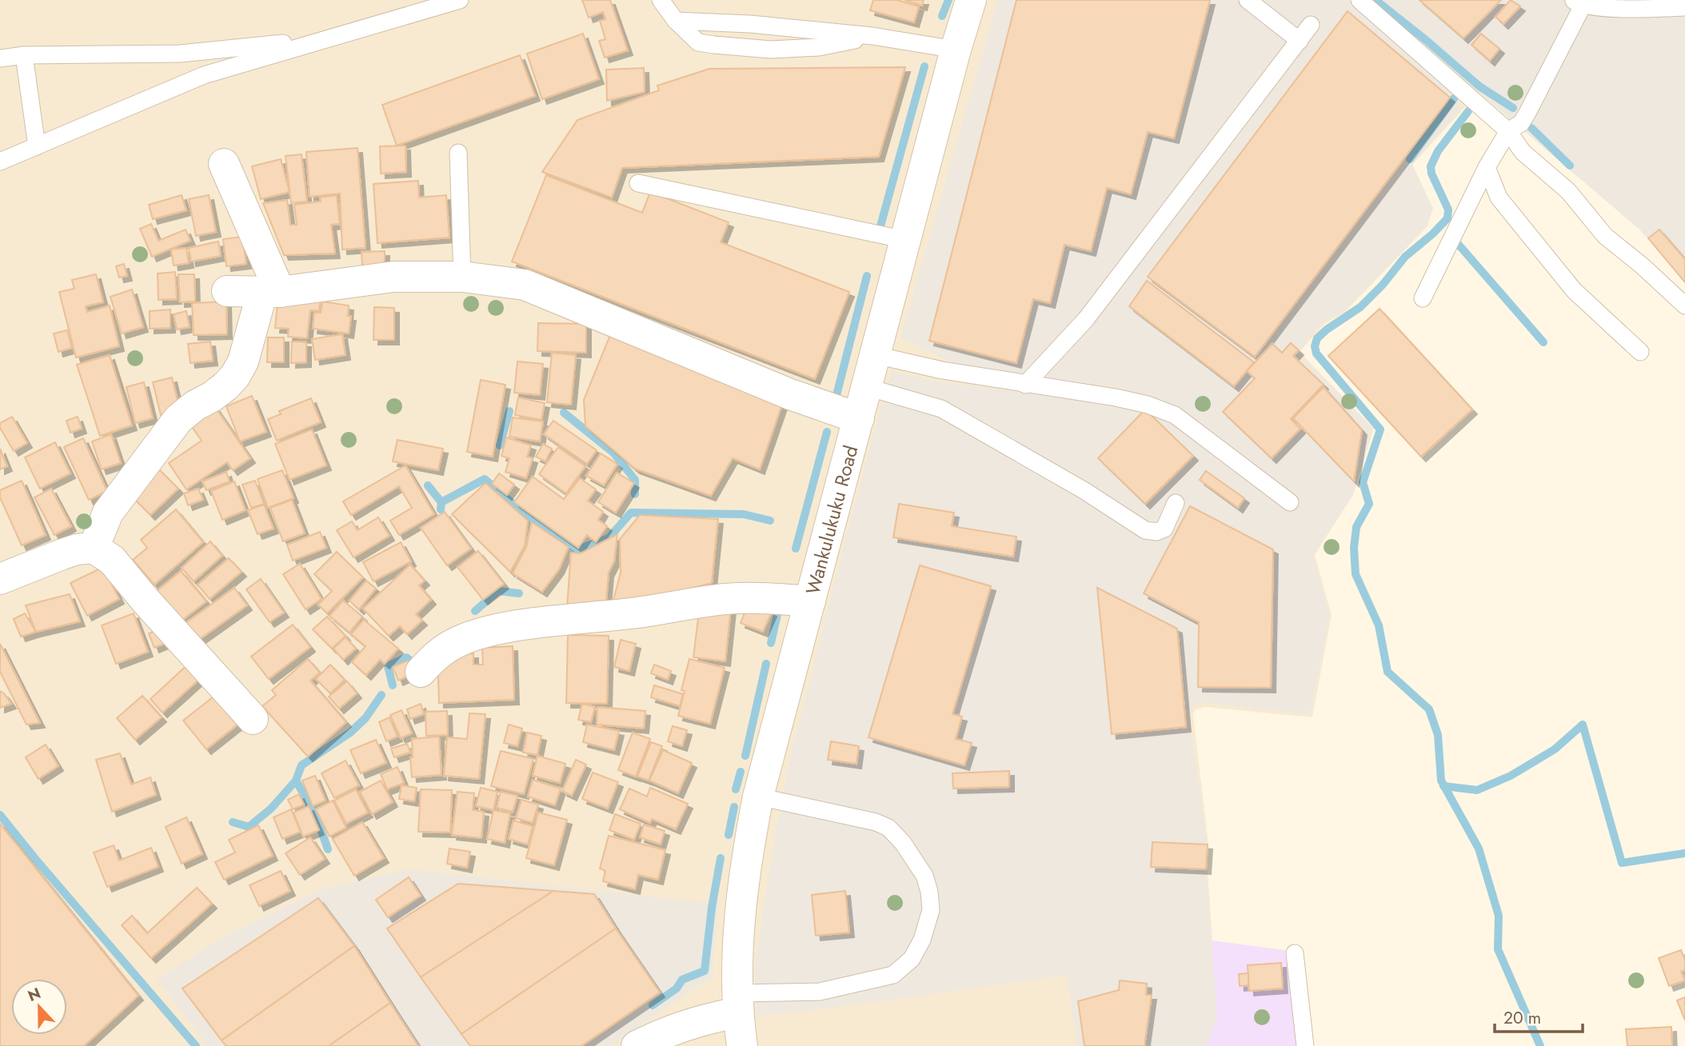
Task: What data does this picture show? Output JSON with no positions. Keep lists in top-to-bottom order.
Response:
{
  "streets": {
    "street": ["Wankulukuku Road"]
  },
  "scale_bar": "20 m",
  "north": "top"
}
